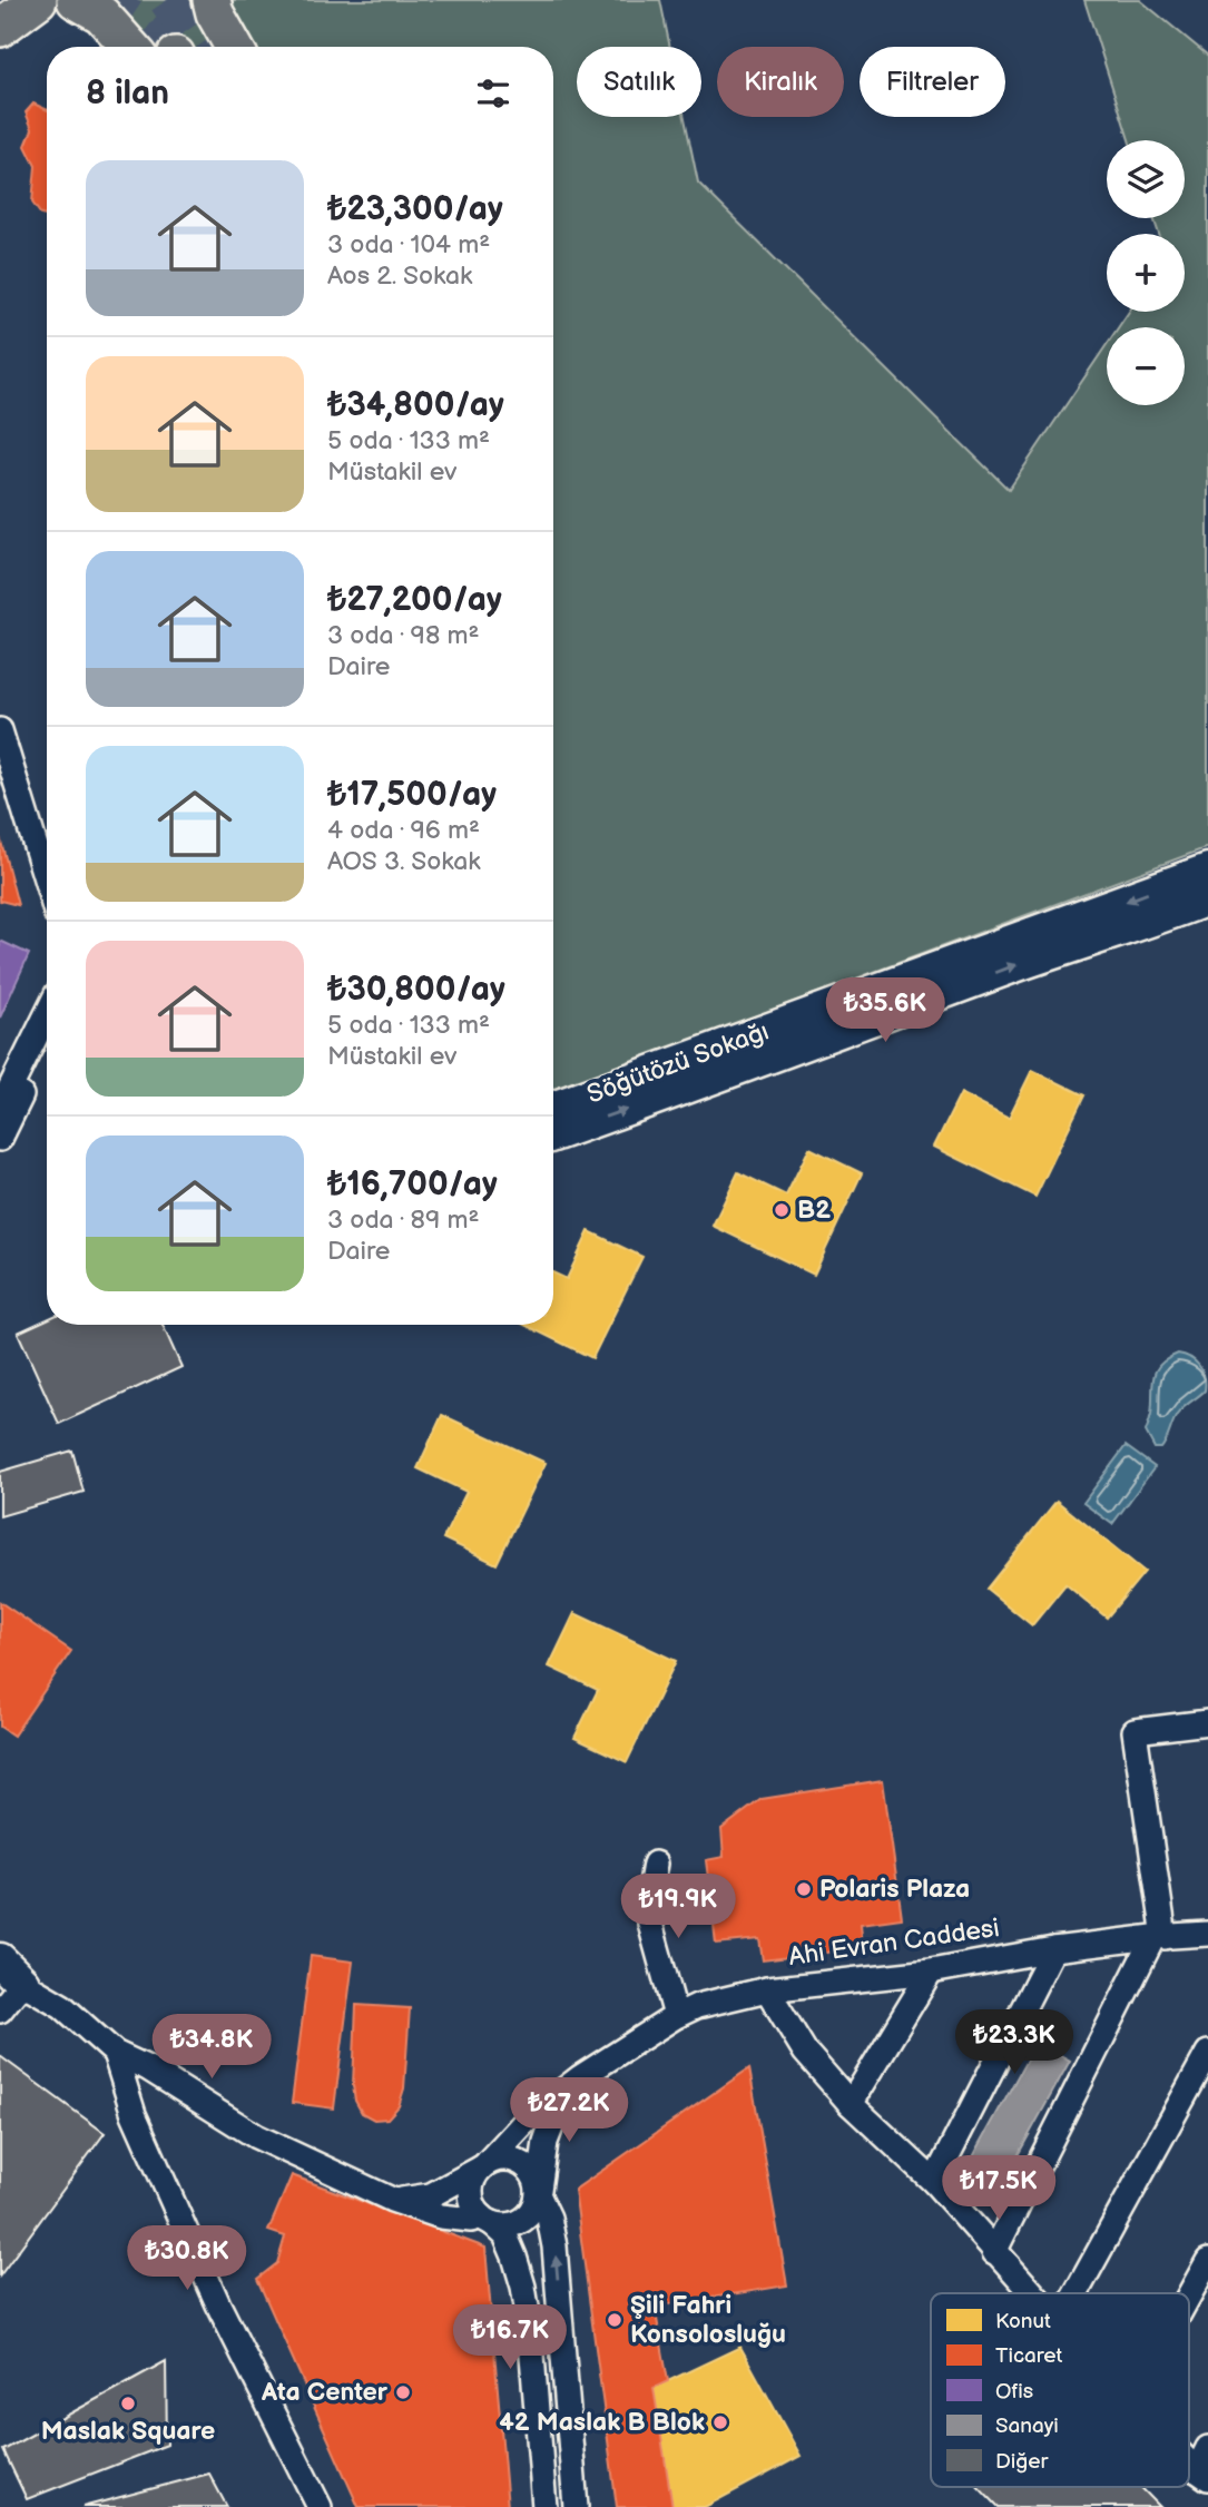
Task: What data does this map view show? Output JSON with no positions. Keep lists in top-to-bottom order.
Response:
{
  "streets": {
    "street": ["Söğütözü Sokağı", "Ahi Evran Caddesi"]
  },
  "places": [
    "B2",
    "Polaris Plaza",
    "Şili Fahri Konsolosluğu",
    "Ata Center",
    "Maslak Square",
    "42 Maslak B Blok"
  ],
  "legend": [
    "Konut",
    "Ticaret",
    "Ofis",
    "Sanayi",
    "Diğer"
  ],
  "page": {
    "chip": ["Satılık", "Kiralık", "Filtreler"],
    "heading": "8 ilan",
    "map_buttons": ["+", "−"],
    "list": [
      {
        "name": "₺23,300/ay",
        "note": "3 oda · 104 m² · Aos 2. Sokak"
      },
      {
        "name": "₺34,800/ay",
        "note": "5 oda · 133 m² · Müstakil ev"
      },
      {
        "name": "₺27,200/ay",
        "note": "3 oda · 98 m² · Daire"
      },
      {
        "name": "₺17,500/ay",
        "note": "4 oda · 96 m² · AOS 3. Sokak"
      },
      {
        "name": "₺30,800/ay",
        "note": "5 oda · 133 m² · Müstakil ev"
      },
      {
        "name": "₺16,700/ay",
        "note": "3 oda · 89 m² · Daire"
      }
    ],
    "price": [
      "₺35.6K",
      "₺19.9K",
      "₺23.3K",
      "₺34.8K",
      "₺27.2K",
      "₺17.5K",
      "₺30.8K",
      "₺16.7K"
    ]
  }
}
